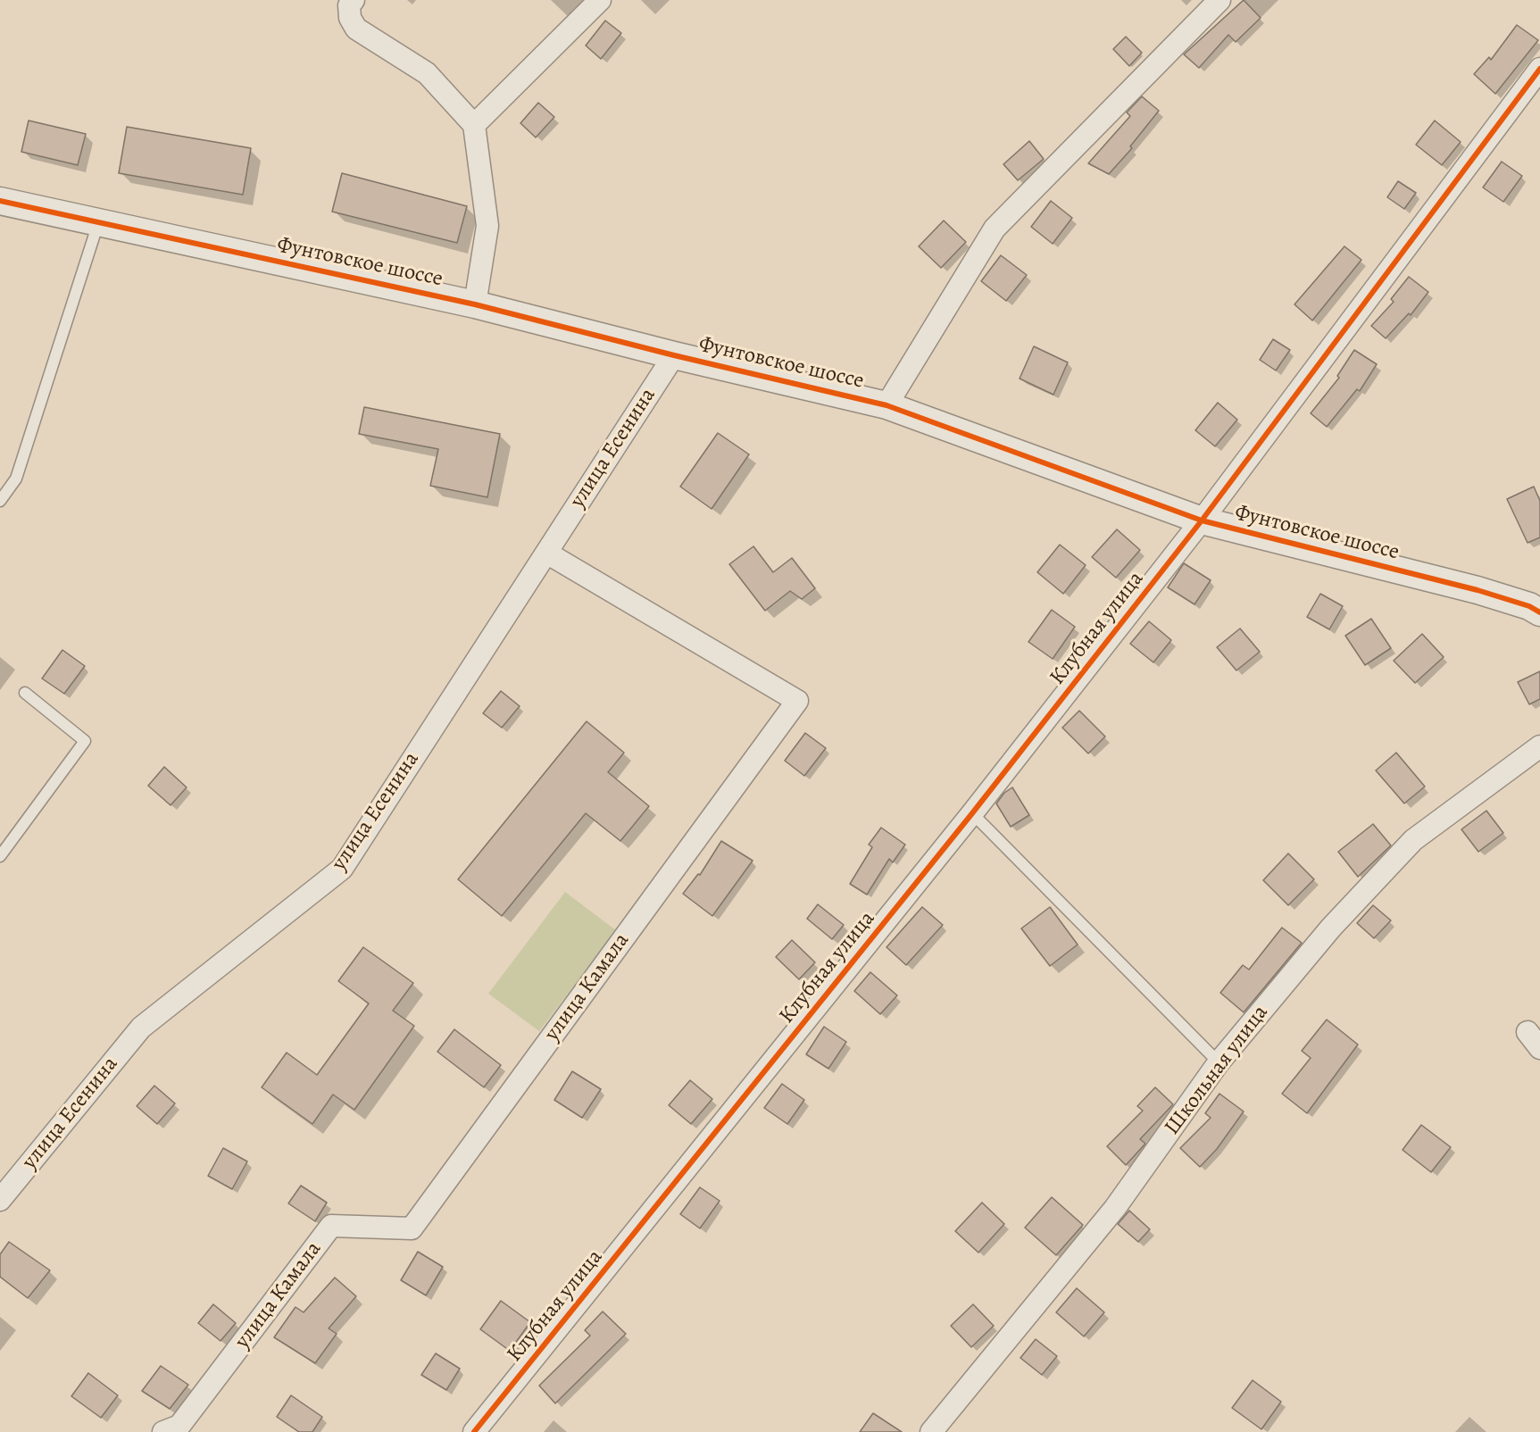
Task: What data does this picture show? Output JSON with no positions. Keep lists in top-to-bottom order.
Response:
{
  "streets": {
    "street": [
      "Фунтовское шоссе",
      "улица Есенина",
      "Клубная улица",
      "улица Камала",
      "Школьная улица"
    ]
  },
  "crossings": [
    ["Фунтовское шоссе", "улица Есенина"],
    ["Фунтовское шоссе", "Клубная улица"],
    ["улица Есенина", "улица Камала"]
  ]
}
